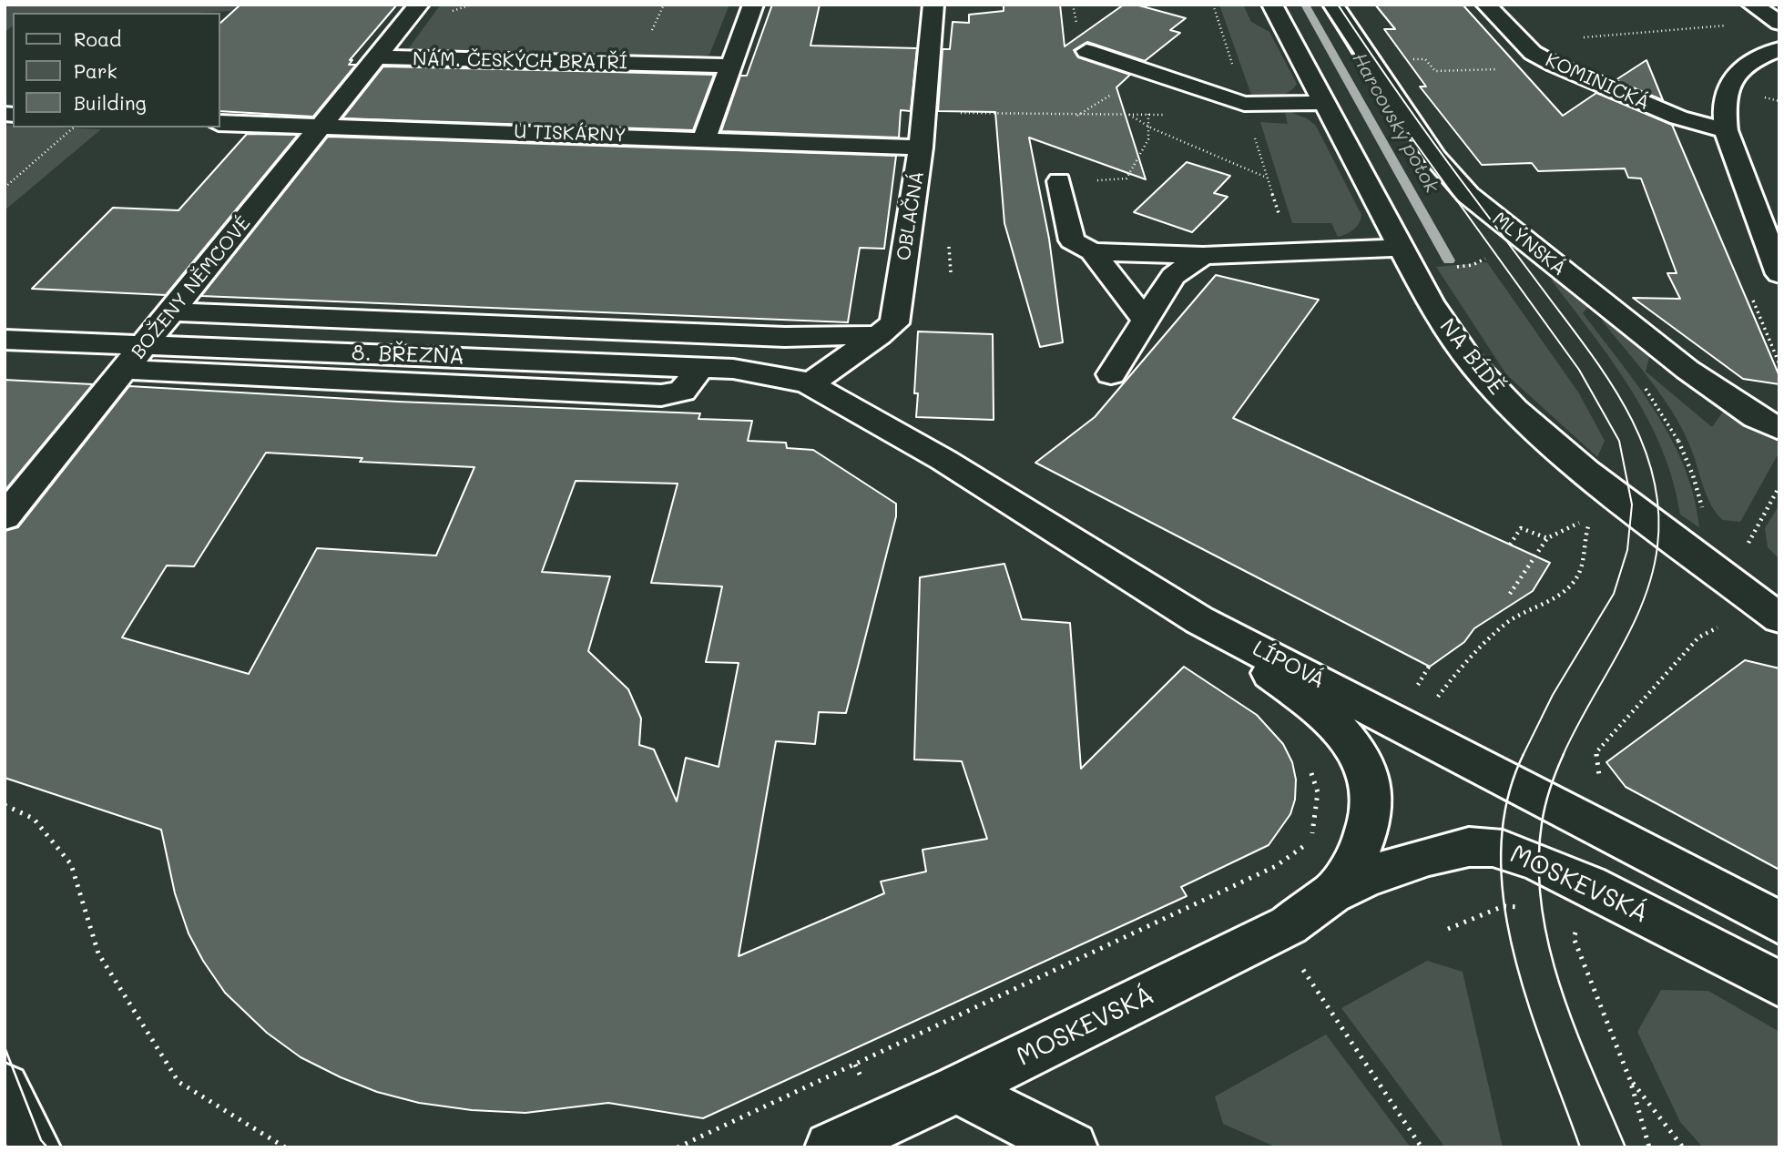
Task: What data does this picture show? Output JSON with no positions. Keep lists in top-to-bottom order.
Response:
{
  "streets": {
    "street": [
      "NÁM. ČESKÝCH BRATŘÍ",
      "KOMINICKÁ",
      "U TISKÁRNY",
      "OBLAČNÁ",
      "MLÝNSKÁ",
      "BOŽENY NĚMCOVÉ",
      "8. BŘEZNA",
      "NA BÍDĚ",
      "LÍPOVÁ",
      "MOSKEVSKÁ"
    ]
  },
  "crossings": [
    ["NÁM. ČESKÝCH BRATŘÍ", "BOŽENY NĚMCOVÉ"],
    ["U TISKÁRNY", "OBLAČNÁ"],
    ["U TISKÁRNY", "BOŽENY NĚMCOVÉ"],
    ["OBLAČNÁ", "8. BŘEZNA"],
    ["OBLAČNÁ", "LÍPOVÁ"],
    ["BOŽENY NĚMCOVÉ", "8. BŘEZNA"],
    ["8. BŘEZNA", "LÍPOVÁ"],
    ["LÍPOVÁ", "MOSKEVSKÁ"]
  ],
  "water": ["Harcovský potok"],
  "legend": ["Road", "Park", "Building"]
}
